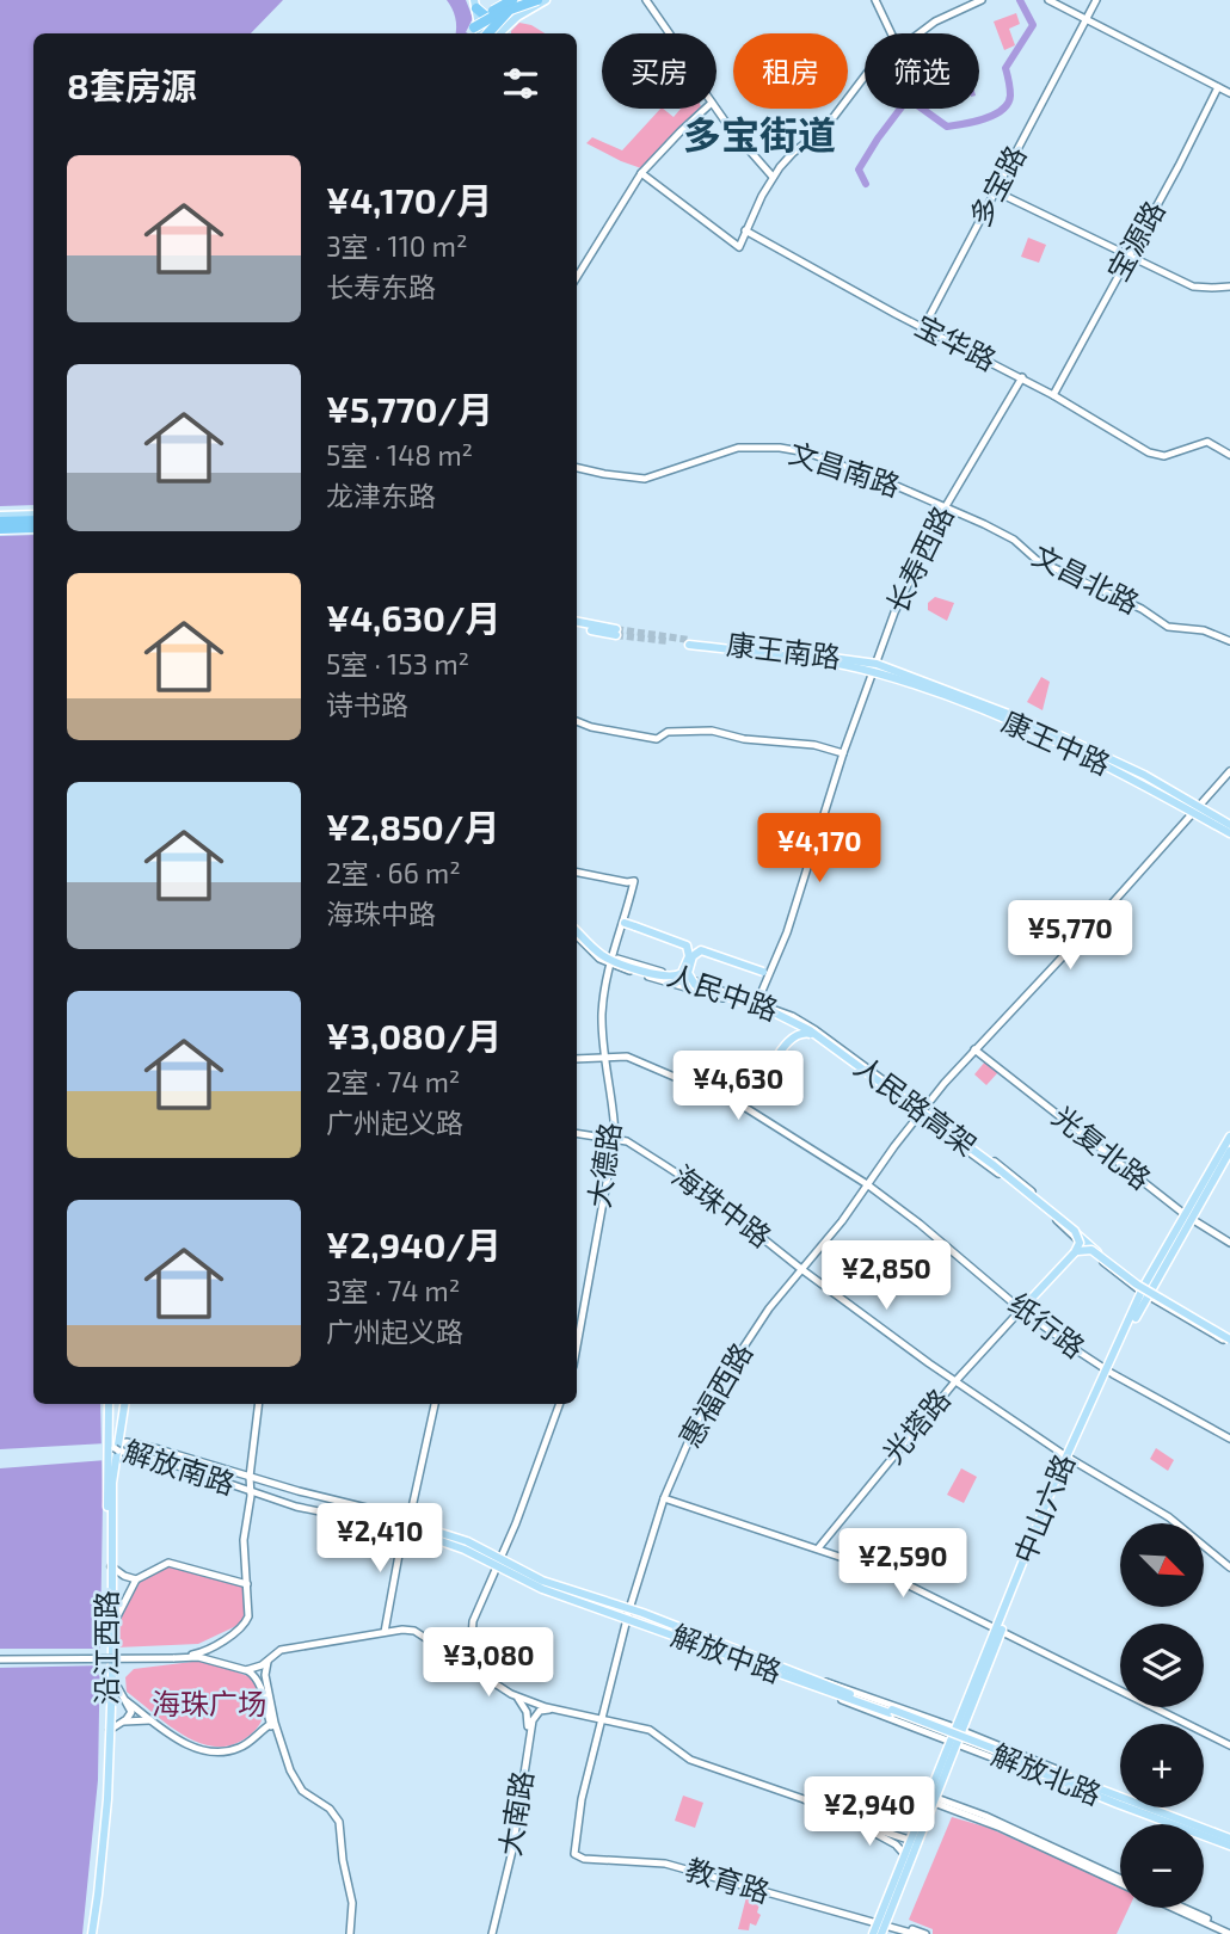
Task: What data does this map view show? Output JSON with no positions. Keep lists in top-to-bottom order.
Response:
{
  "streets": {
    "main road": [
      "康王南路",
      "康王中路",
      "人民路高架",
      "解放南路",
      "中山六路",
      "沿江西路",
      "解放中路",
      "解放北路"
    ],
    "street": [
      "多宝路",
      "宝源路",
      "宝华路",
      "文昌南路",
      "长寿西路",
      "文昌北路",
      "人民中路",
      "光复北路",
      "大德路",
      "海珠中路",
      "纸行路",
      "惠福西路",
      "光塔路",
      "大南路",
      "教育路"
    ]
  },
  "crossings": [
    ["多宝路", "宝华路"],
    ["宝源路", "宝华路"],
    ["宝华路", "长寿西路"],
    ["文昌南路", "长寿西路"],
    ["文昌南路", "文昌北路"],
    ["长寿西路", "文昌北路"],
    ["长寿西路", "康王南路"],
    ["长寿西路", "康王中路"],
    ["长寿西路", "人民中路"],
    ["康王南路", "康王中路"],
    ["康王中路", "惠福西路"],
    ["人民中路", "人民路高架"],
    ["人民中路", "大德路"],
    ["人民中路", "惠福西路"],
    ["人民中路", "中山六路"],
    ["光复北路", "惠福西路"],
    ["光复北路", "中山六路"],
    ["大德路", "海珠中路"],
    ["大德路", "纸行路"],
    ["海珠中路", "惠福西路"],
    ["海珠中路", "光塔路"],
    ["海珠中路", "中山六路"],
    ["纸行路", "惠福西路"],
    ["纸行路", "光塔路"],
    ["纸行路", "中山六路"],
    ["惠福西路", "解放中路"],
    ["惠福西路", "教育路"],
    ["解放南路", "沿江西路"],
    ["解放南路", "解放中路"],
    ["中山六路", "解放中路"],
    ["中山六路", "解放北路"],
    ["解放中路", "解放北路"]
  ],
  "districts": ["多宝街道"],
  "parks": ["海珠广场"],
  "north": "bottom right",
  "page": {
    "chip": ["买房", "租房", "筛选"],
    "heading": "8套房源",
    "list": [
      {
        "name": "¥4,170/月",
        "note": "3室 · 110 m² · 长寿东路"
      },
      {
        "name": "¥5,770/月",
        "note": "5室 · 148 m² · 龙津东路"
      },
      {
        "name": "¥4,630/月",
        "note": "5室 · 153 m² · 诗书路"
      },
      {
        "name": "¥2,850/月",
        "note": "2室 · 66 m² · 海珠中路"
      },
      {
        "name": "¥3,080/月",
        "note": "2室 · 74 m² · 广州起义路"
      },
      {
        "name": "¥2,940/月",
        "note": "3室 · 74 m² · 广州起义路"
      }
    ],
    "price": [
      "¥4,170",
      "¥5,770",
      "¥4,630",
      "¥2,850",
      "¥2,410",
      "¥2,590",
      "¥3,080",
      "¥2,940"
    ],
    "map_buttons": ["+", "−"]
  }
}
